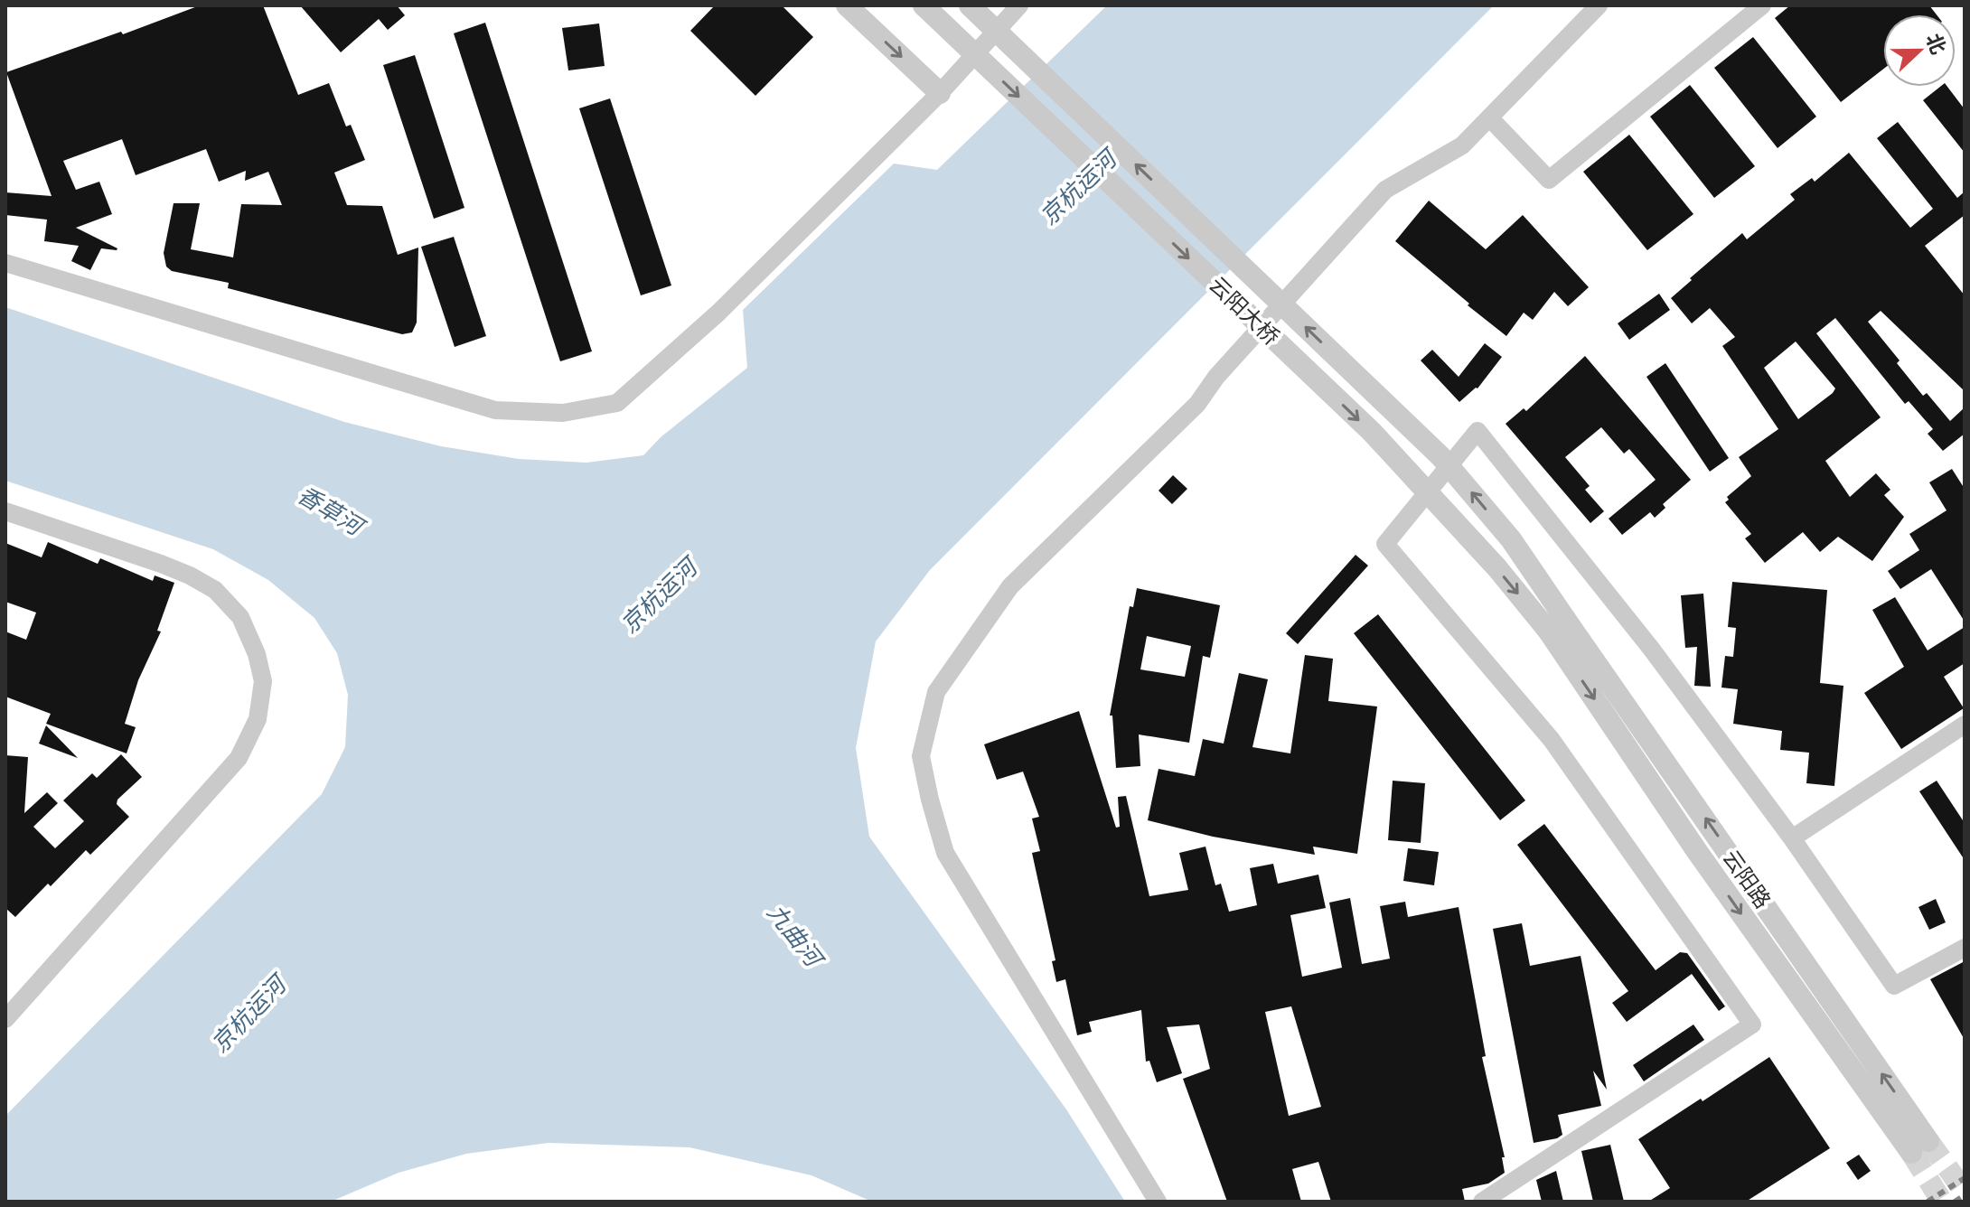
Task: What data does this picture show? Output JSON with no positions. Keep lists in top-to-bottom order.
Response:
{
  "streets": {
    "street": ["云阳大桥", "云阳路"]
  },
  "crossings": [
    ["云阳大桥", "云阳路"]
  ],
  "water": ["京杭运河", "香草河", "九曲河"],
  "north": "right"
}
